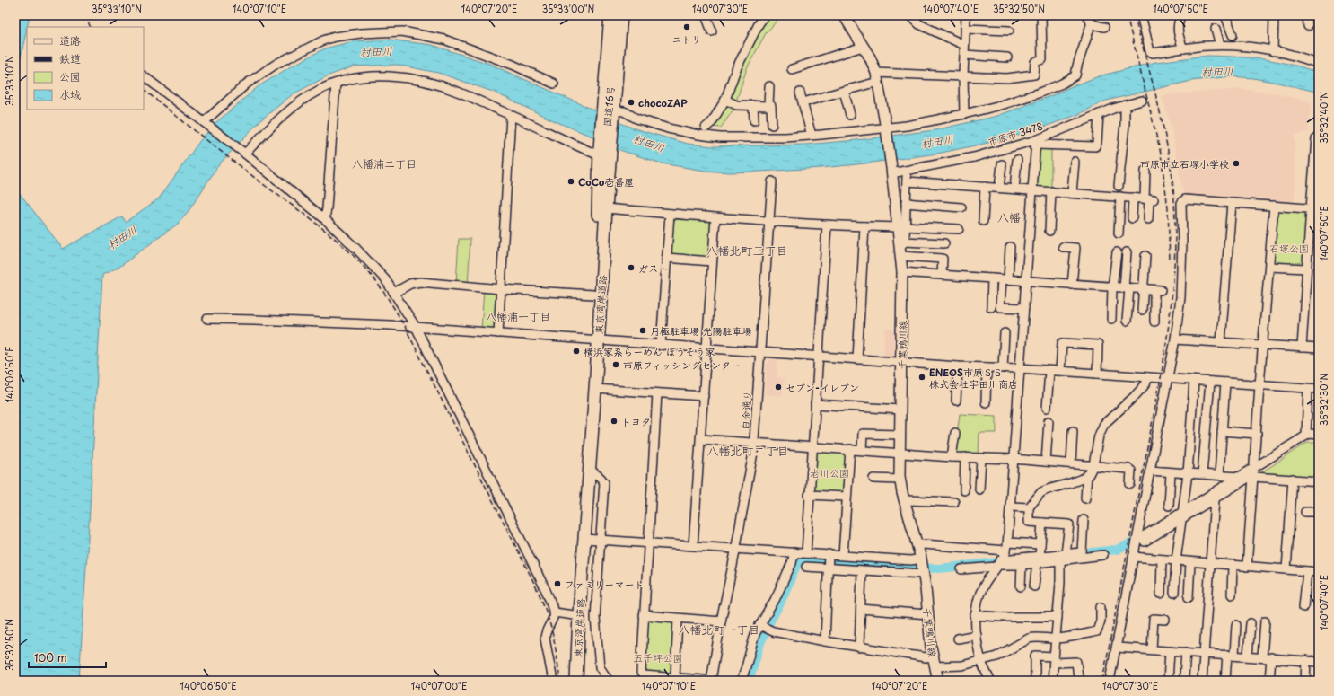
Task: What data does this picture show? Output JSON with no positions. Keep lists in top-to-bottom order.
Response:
{
  "streets": {
    "highway": ["国道16号", "東京湾岸道路"],
    "main road": ["千葉鴨川線"],
    "street": ["市原市 3478", "白金通り"]
  },
  "crossings": [
    ["国道16号", "東京湾岸道路"],
    ["市原市 3478", "千葉鴨川線"]
  ],
  "districts": [
    "八幡浦二丁目",
    "八幡",
    "八幡北町三丁目",
    "八幡浦一丁目",
    "八幡北町二丁目",
    "八幡北町一丁目"
  ],
  "water": ["村田川"],
  "parks": ["石塚公園", "老川公園", "五千坪公園"],
  "places": [
    "ニトリ",
    "chocoZAP",
    "市原市立石塚小学校",
    "CoCo壱番屋",
    "ガスト",
    "月極駐車場 光陽駐車場",
    "横浜家系らーめん ぼうそう家",
    "市原フィッシングセンター",
    "ENEOS市原ＳＳ 株式会社宇田川商店",
    "セブン-イレブン",
    "トヨタ",
    "ファミリーマート"
  ],
  "legend": [
    "道路",
    "鉄道",
    "公園",
    "水域"
  ],
  "scale_bar": "100 m",
  "coordinates": [
    "35°33'10\"N",
    "140°07'10\"E",
    "140°07'20\"E",
    "35°33'00\"N",
    "140°07'30\"E",
    "140°07'40\"E",
    "35°32'50\"N",
    "140°07'50\"E",
    "35°32'40\"N",
    "140°06'50\"E",
    "35°32'30\"N",
    "140°07'00\"E"
  ]
}
